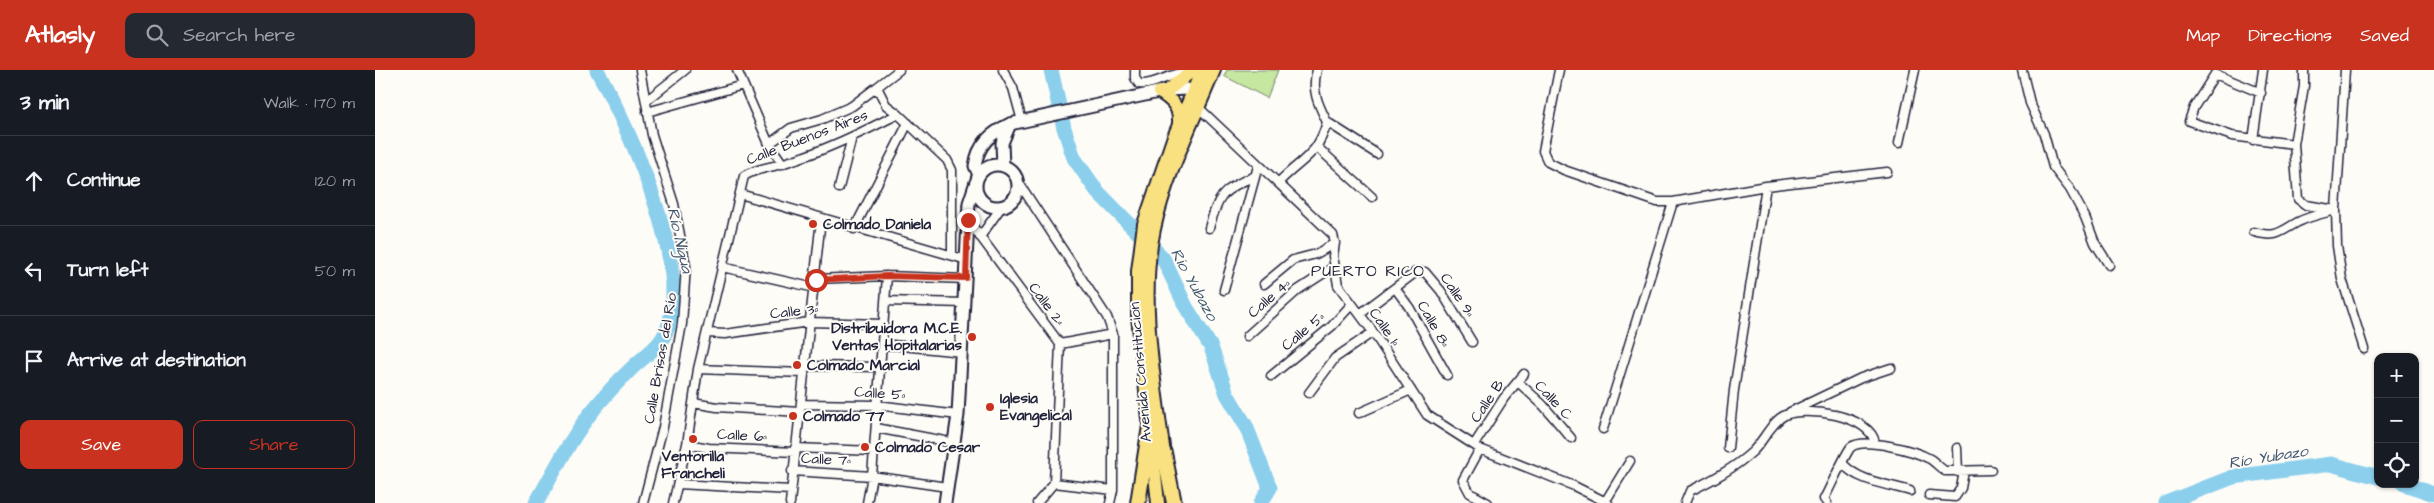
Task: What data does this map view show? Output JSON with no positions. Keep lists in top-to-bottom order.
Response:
{
  "streets": {
    "main road": ["Avenida Constitucion"],
    "street": [
      "Calle Buenos Aires",
      "Calle 9ª",
      "Calle 4ª",
      "Calle 2ª",
      "Calle 3ª",
      "Calle 8ª",
      "Calle 1ª",
      "Calle 5ª",
      "Calle Brisas del Río",
      "Calle C",
      "Calle B",
      "Calle 6ª",
      "Calle 7ª"
    ]
  },
  "crossings": [
    ["Calle Buenos Aires", "Calle 3ª"],
    ["Calle Buenos Aires", "Calle 5ª"],
    ["Calle Buenos Aires", "Calle 6ª"],
    ["Calle 9ª", "Calle 8ª"],
    ["Calle 4ª", "Calle 1ª"],
    ["Calle 1ª", "Calle 5ª"],
    ["Calle 1ª", "Calle B"],
    ["Calle C", "Calle B"]
  ],
  "districts": ["PUERTO RICO"],
  "water": ["Río Nigua", "Río Yubazo"],
  "places": [
    "Colmado Daniela",
    "Distribuidora M.C.E. Ventas Hopitalarias",
    "Colmado Marcial",
    "Iglesia Evangelical",
    "Colmado 77",
    "Ventorilla Francheli",
    "Colmado Cesar"
  ],
  "page": {
    "header": "Atlasly",
    "search": "Search here",
    "nav": ["Map", "Directions", "Saved"],
    "heading": ["3 min", "Walk · 170 m"],
    "list": [
      ["Continue", "120 m"],
      ["Turn left", "50 m"],
      "Arrive at destination"
    ],
    "map_buttons": ["+", "−"],
    "buttons": ["Save", "Share"]
  }
}
